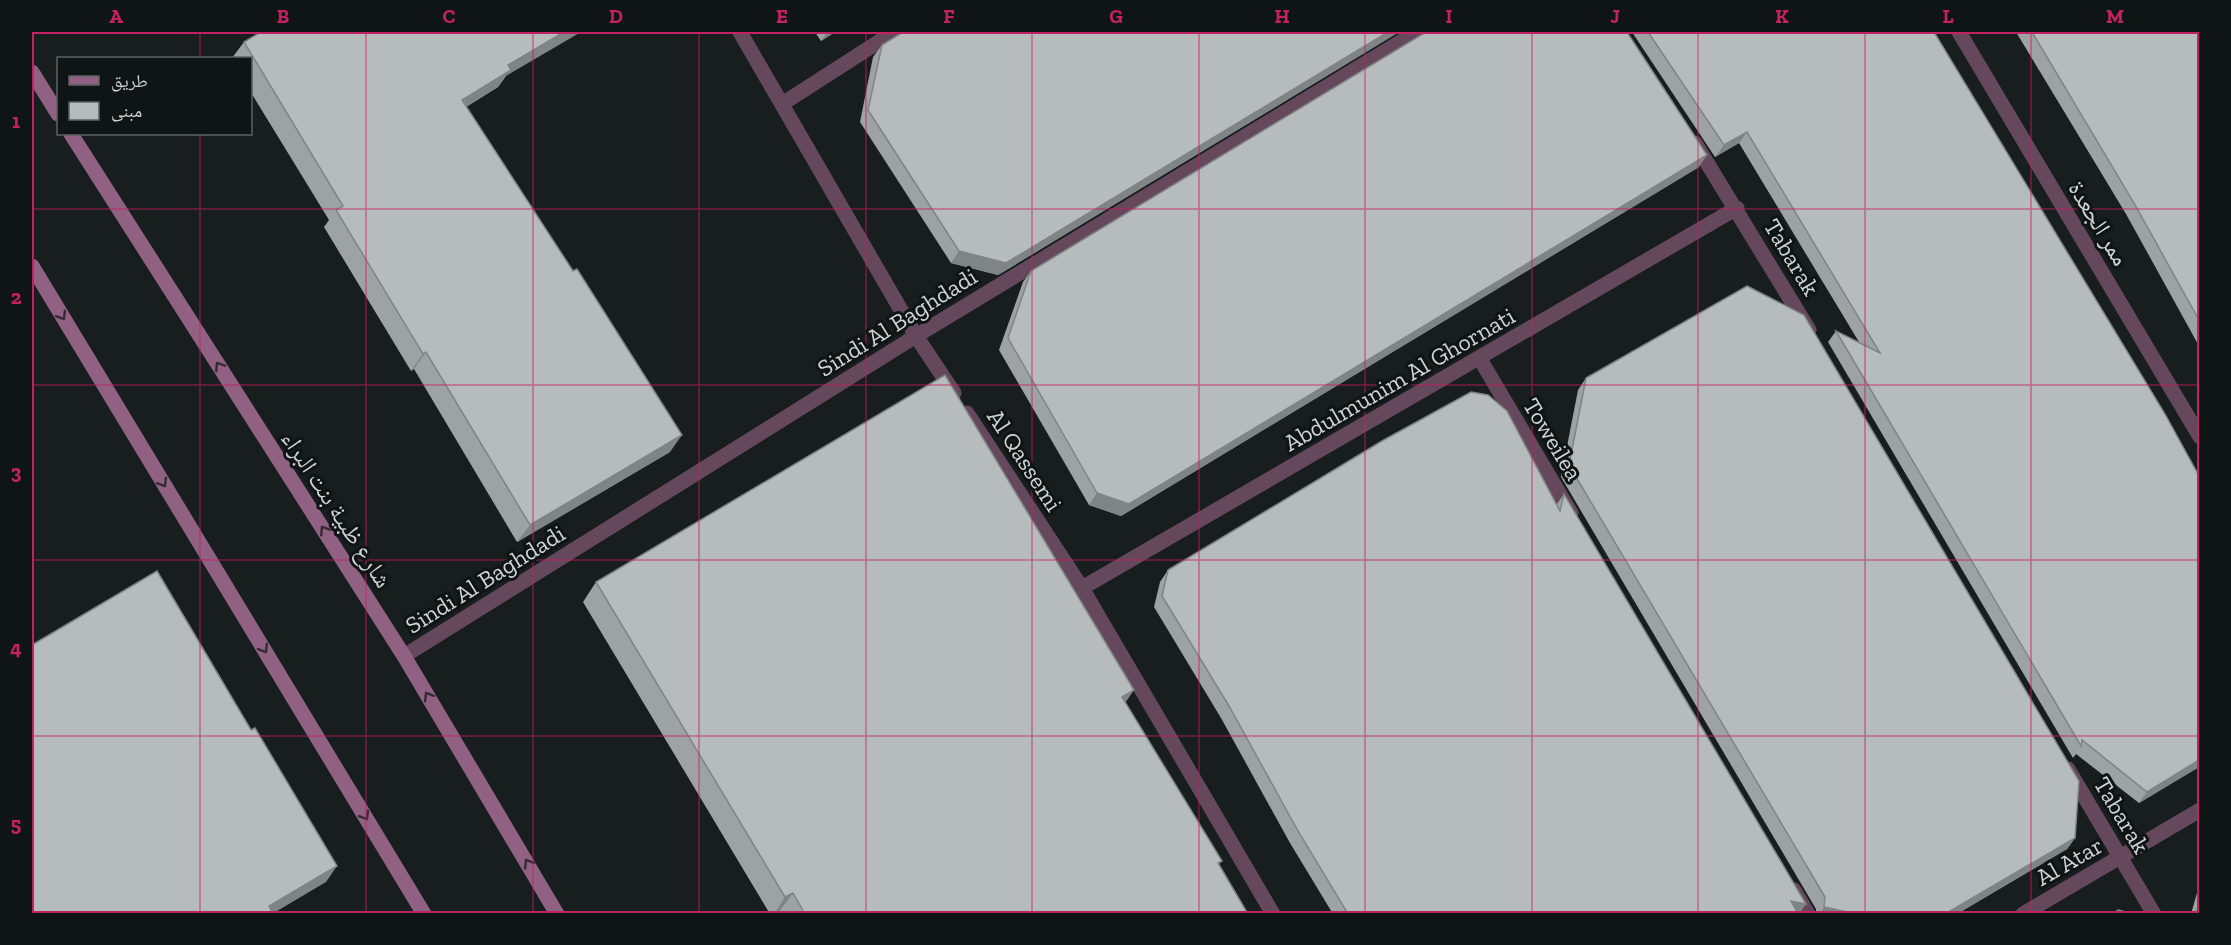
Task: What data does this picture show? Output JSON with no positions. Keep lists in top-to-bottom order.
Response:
{
  "streets": {
    "street": [
      "ممر الجعدة",
      "Tabarak",
      "Sindi Al Baghdadi",
      "Abdulmunim Al Ghornati",
      "Toweilea",
      "Al Qassemi",
      "شارع ظبية بنت البراء",
      "Al Atar"
    ]
  },
  "crossings": [
    ["Tabarak", "Abdulmunim Al Ghornati"],
    ["Tabarak", "Al Atar"],
    ["Sindi Al Baghdadi", "Al Qassemi"],
    ["Sindi Al Baghdadi", "شارع ظبية بنت البراء"],
    ["Abdulmunim Al Ghornati", "Toweilea"],
    ["Abdulmunim Al Ghornati", "Al Qassemi"]
  ],
  "legend": ["طريق", "مبنى"],
  "grid": {
    "columns": [
      "A",
      "B",
      "C",
      "D",
      "E",
      "F",
      "G",
      "H",
      "I",
      "J",
      "K",
      "L",
      "M"
    ],
    "rows": [
      "1",
      "2",
      "3",
      "4",
      "5"
    ]
  }
}
